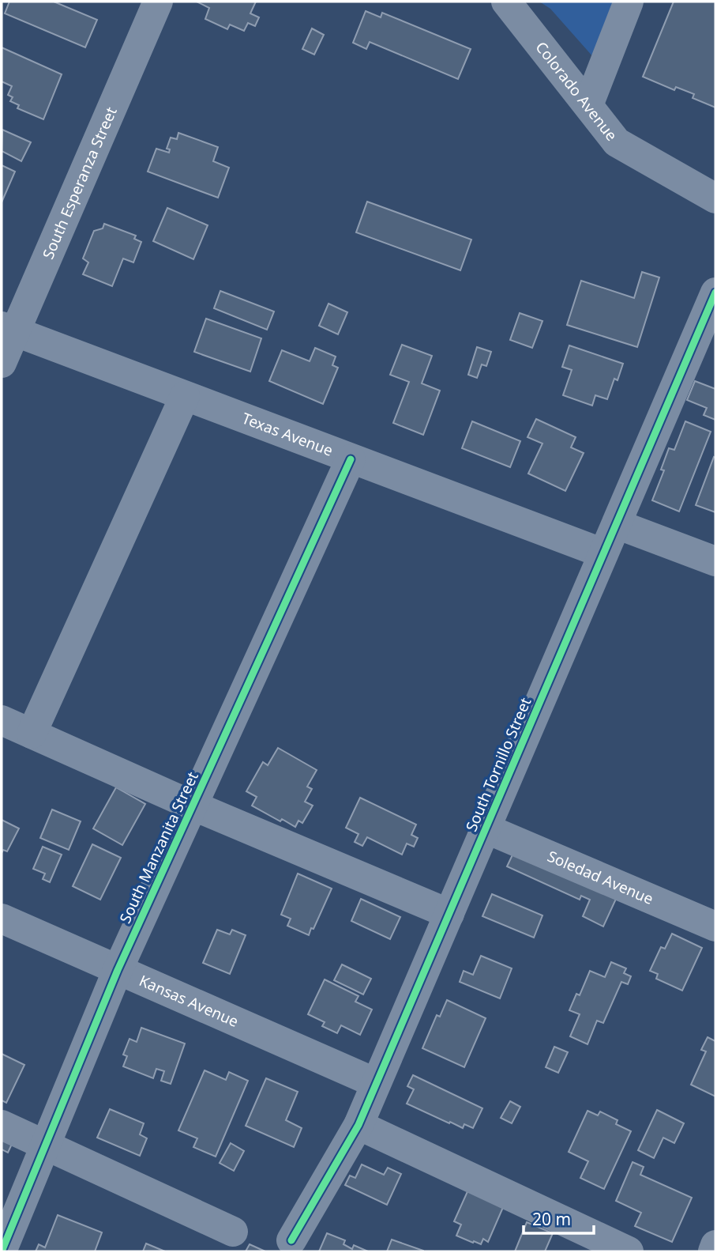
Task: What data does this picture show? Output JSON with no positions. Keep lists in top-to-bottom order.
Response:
{
  "streets": {
    "street": [
      "Colorado Avenue",
      "South Esperanza Street",
      "Texas Avenue",
      "South Tornillo Street",
      "South Manzanita Street",
      "Soledad Avenue",
      "Kansas Avenue"
    ]
  },
  "crossings": [
    ["South Esperanza Street", "Texas Avenue"],
    ["Texas Avenue", "South Tornillo Street"],
    ["Texas Avenue", "South Manzanita Street"],
    ["South Tornillo Street", "Soledad Avenue"],
    ["South Tornillo Street", "Kansas Avenue"],
    ["South Manzanita Street", "Kansas Avenue"]
  ],
  "scale_bar": "20 m"
}
